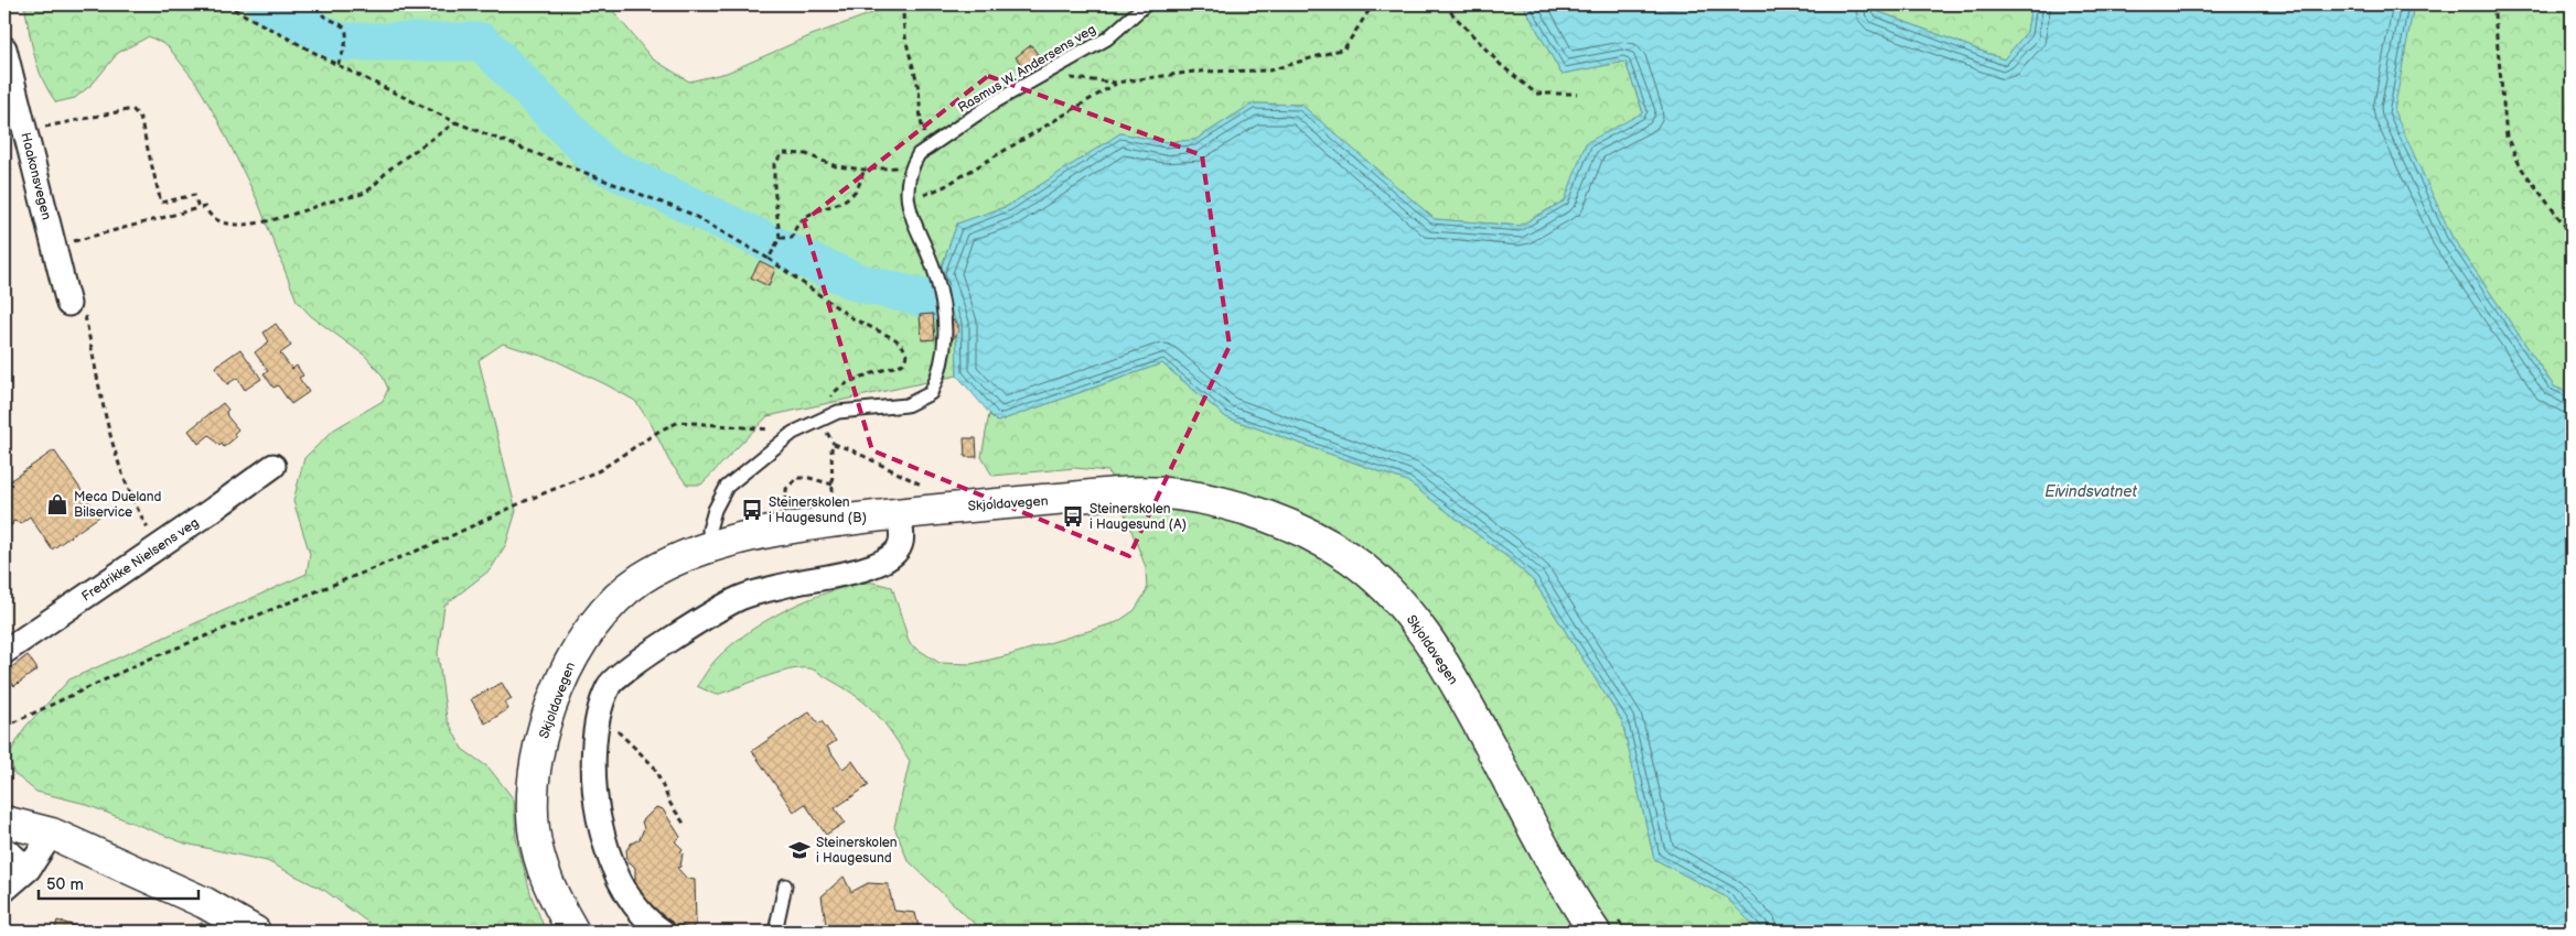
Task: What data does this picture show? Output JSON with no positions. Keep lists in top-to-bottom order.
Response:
{
  "streets": {
    "main road": ["Skjoldavegen"],
    "street": ["Haakonsvegen", "Fredrikke Nielsens veg"],
    "lane": ["Rasmus W. Andersens veg"]
  },
  "water": ["Eivindsvatnet"],
  "places": {
    "shop": ["Meca Dueland Bilservice"],
    "bus stop": ["Steinerskolen i Haugesund (B)", "Steinerskolen i Haugesund (A)"],
    "school or university": ["Steinerskolen i Haugesund"]
  },
  "scale_bar": "50 m"
}
